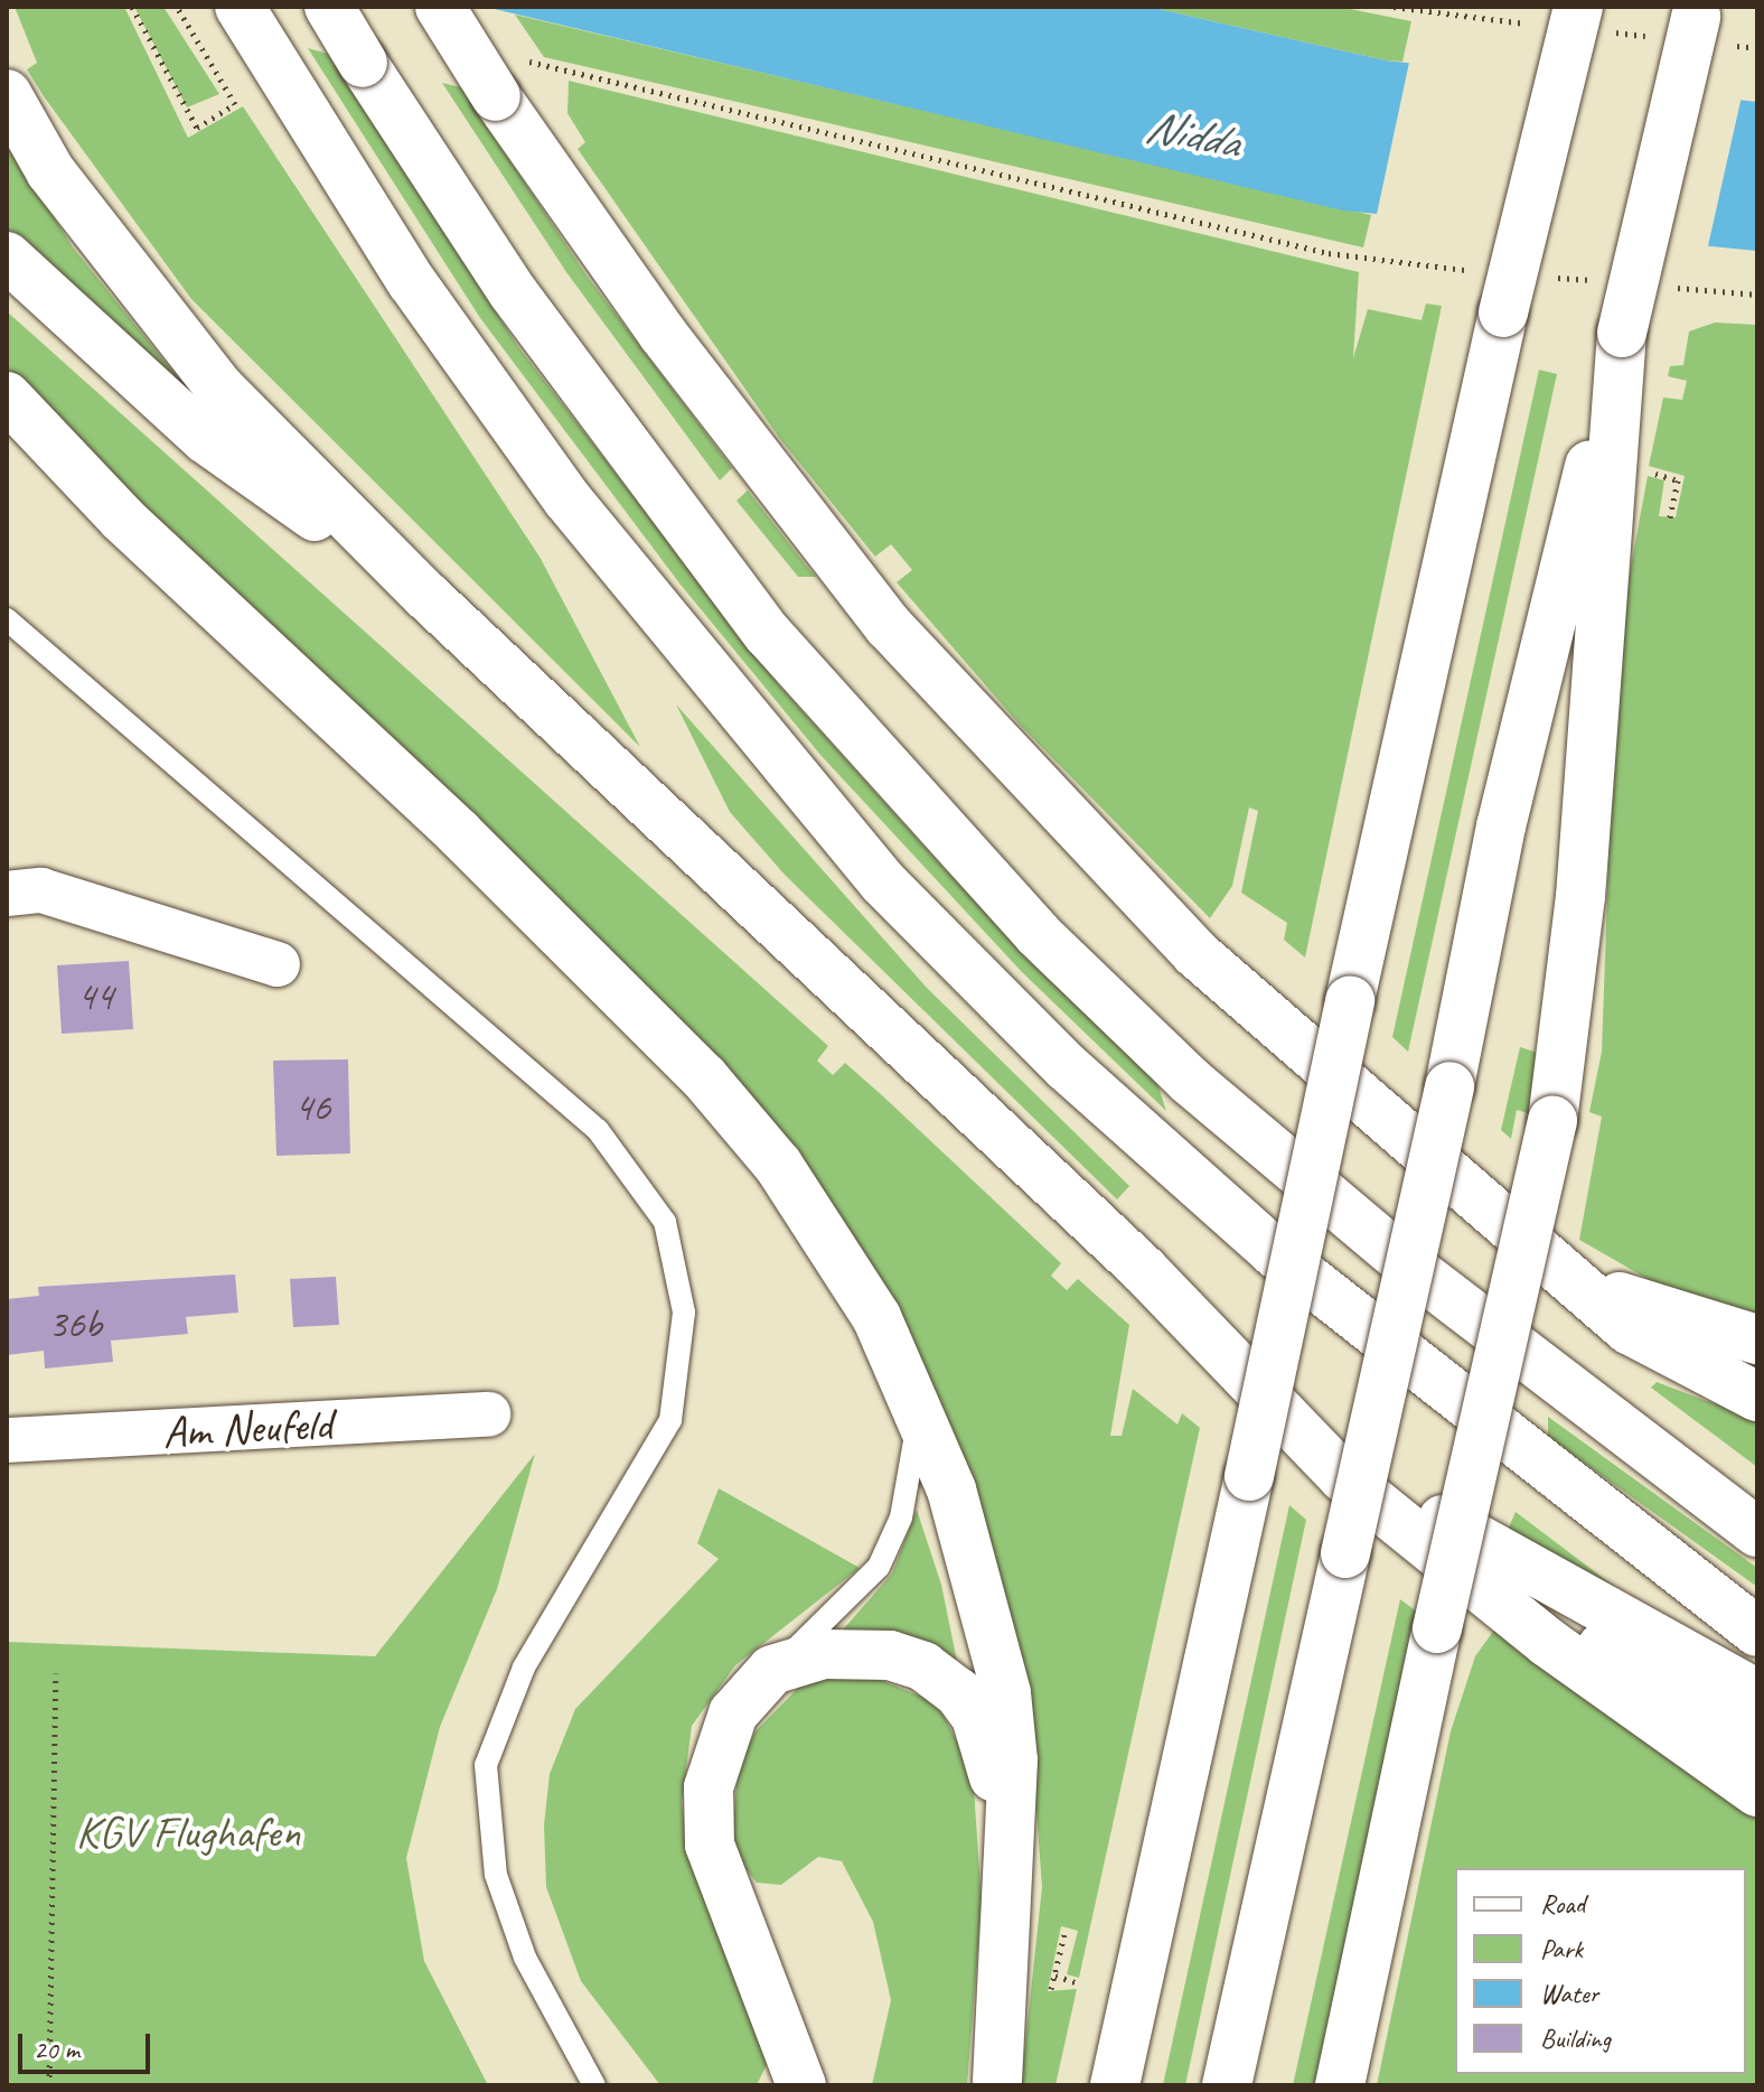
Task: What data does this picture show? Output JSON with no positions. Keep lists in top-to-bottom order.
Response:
{
  "streets": {
    "street": ["Am Neufeld"]
  },
  "water": ["Nidda"],
  "parks": ["KGV Flughafen"],
  "house_numbers": ["44", "46", "36b"],
  "legend": [
    "Road",
    "Park",
    "Water",
    "Building"
  ],
  "scale_bar": "20 m"
}
